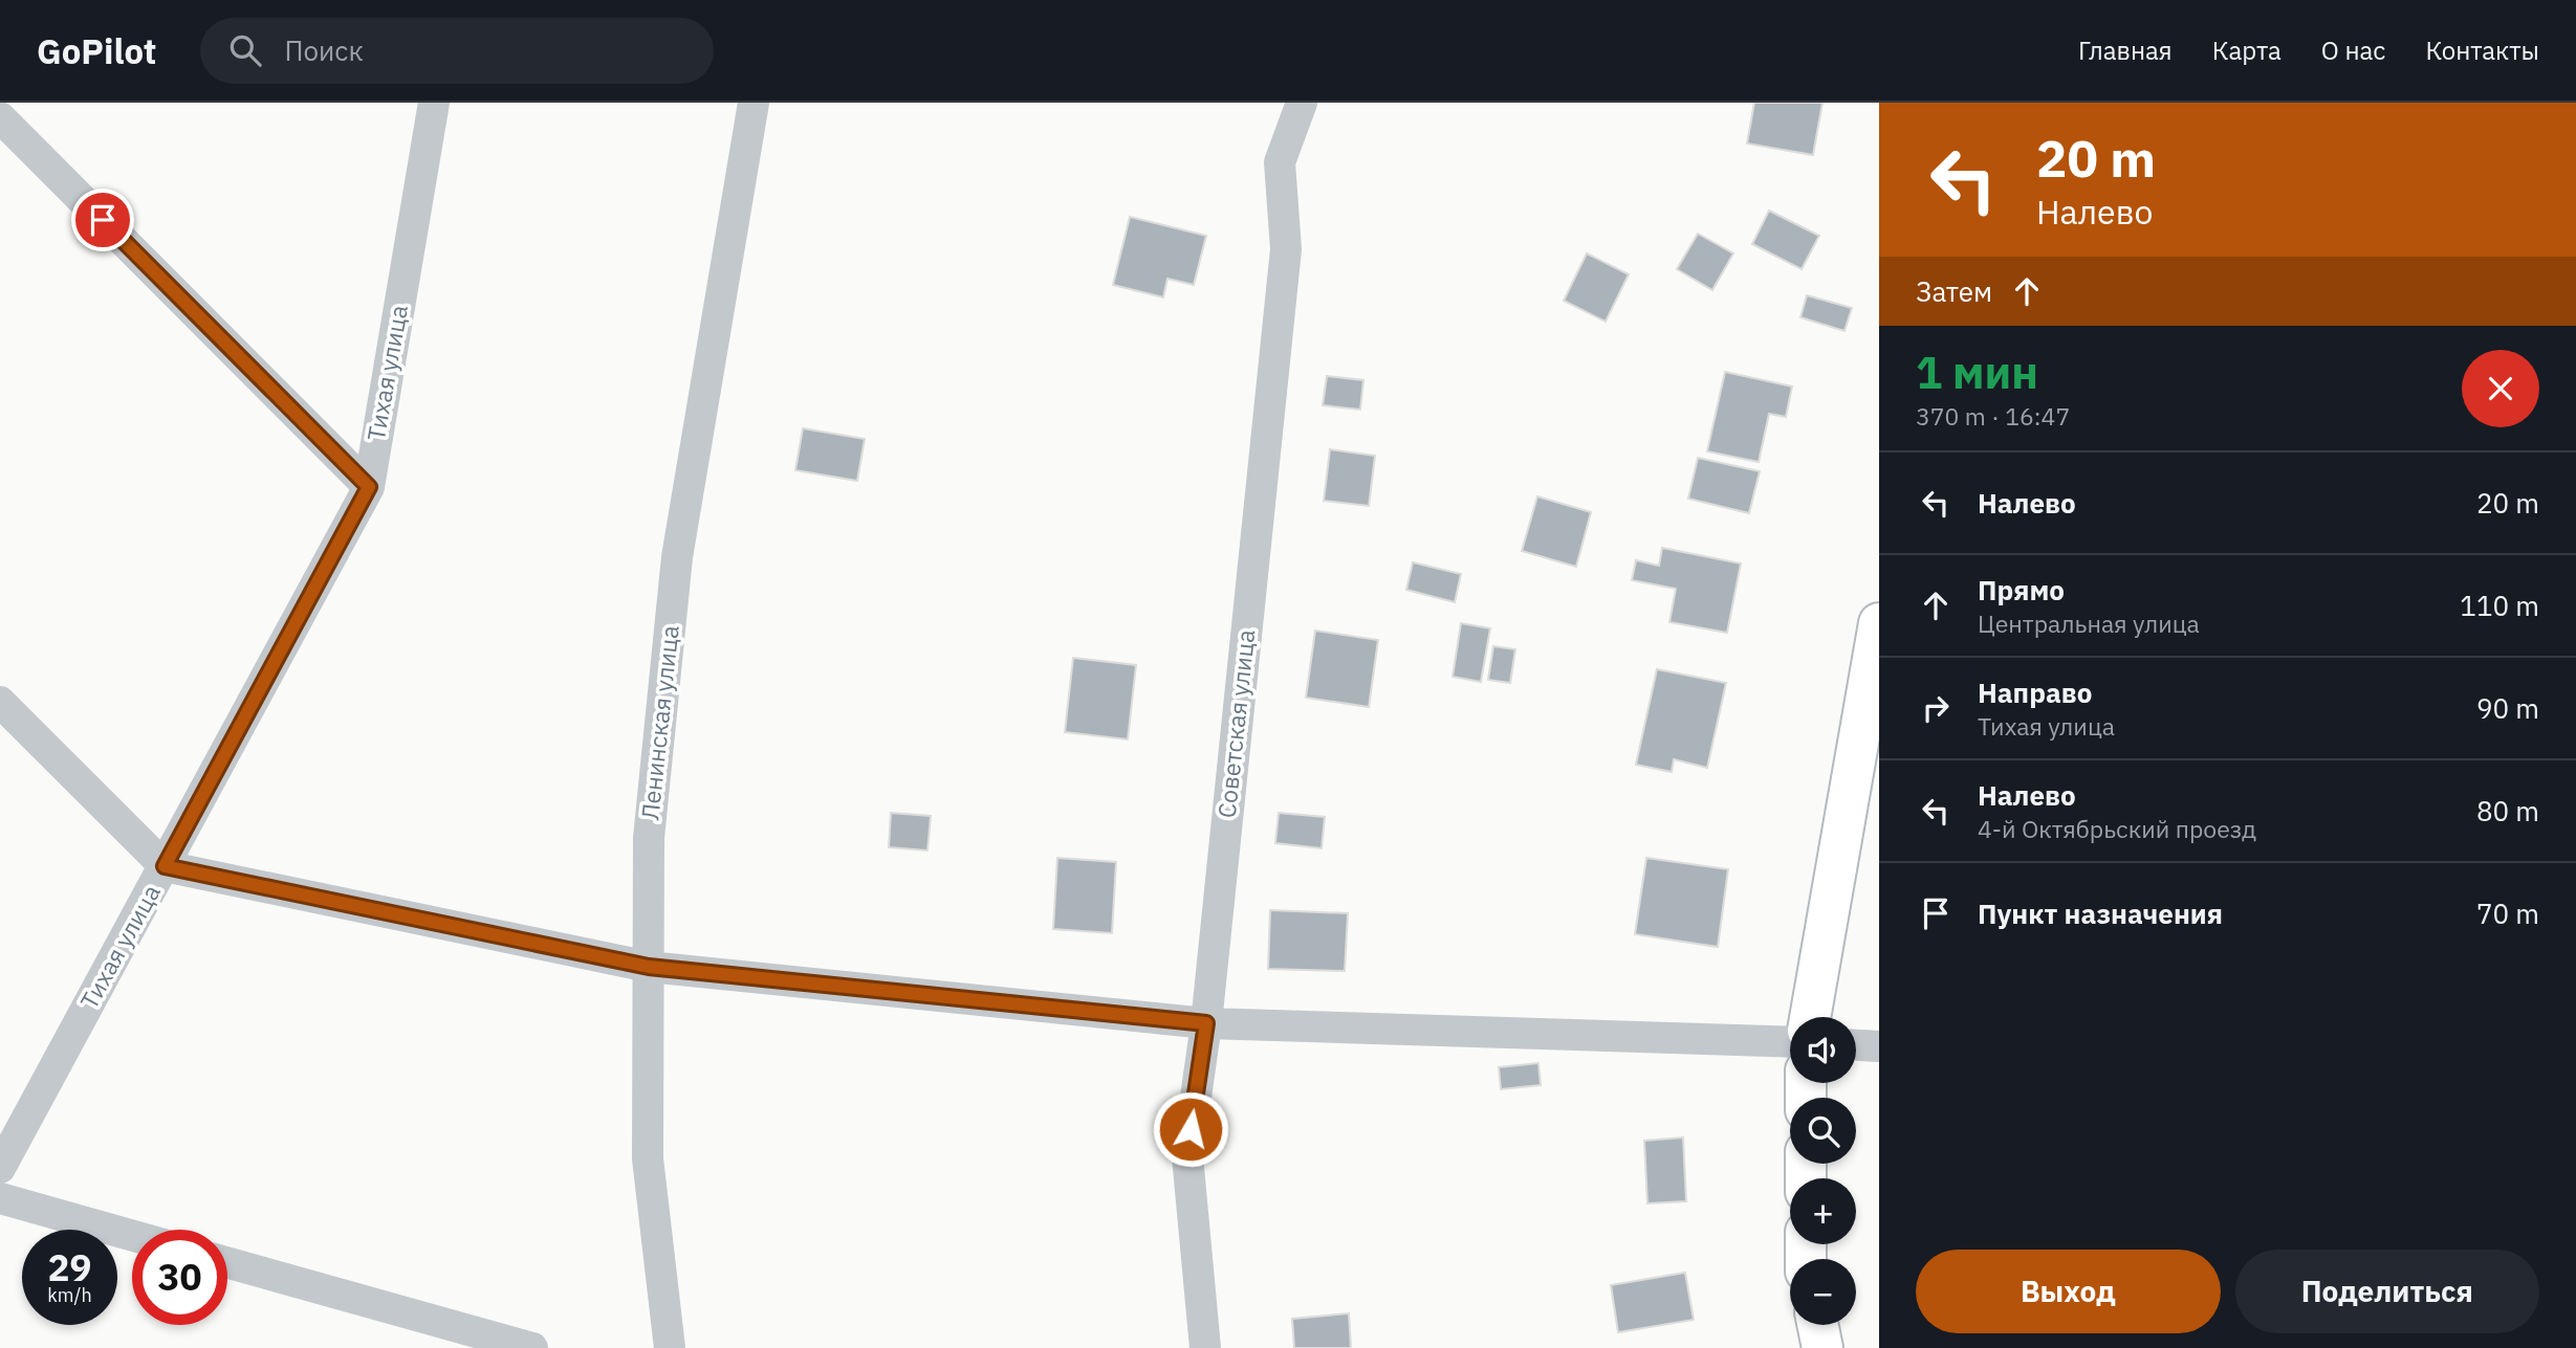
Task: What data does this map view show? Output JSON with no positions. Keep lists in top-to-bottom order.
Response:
{
  "streets": {
    "street": ["Тихая улица", "Ленинская улица", "Советская улица"]
  },
  "page": {
    "header": "GoPilot",
    "search": "Поиск",
    "nav": [
      "Главная",
      "Карта",
      "О нас",
      "Контакты"
    ],
    "turn": ["20 m", "Налево"],
    "then": "Затем",
    "heading": ["1 мин", "370 m · 16:47"],
    "list": [
      {
        "name": "Налево",
        "value": "20 m"
      },
      {
        "name": "Прямо",
        "note": "Центральная улица",
        "value": "110 m"
      },
      {
        "name": "Направо",
        "note": "Тихая улица",
        "value": "90 m"
      },
      {
        "name": "Налево",
        "note": "4-й Октябрьский проезд",
        "value": "80 m"
      },
      {
        "name": "Пункт назначения",
        "value": "70 m"
      }
    ],
    "map_buttons": ["+", "−"],
    "speed": "29 km/h",
    "limit": "30",
    "buttons": ["Выход", "Поделиться"]
  }
}
